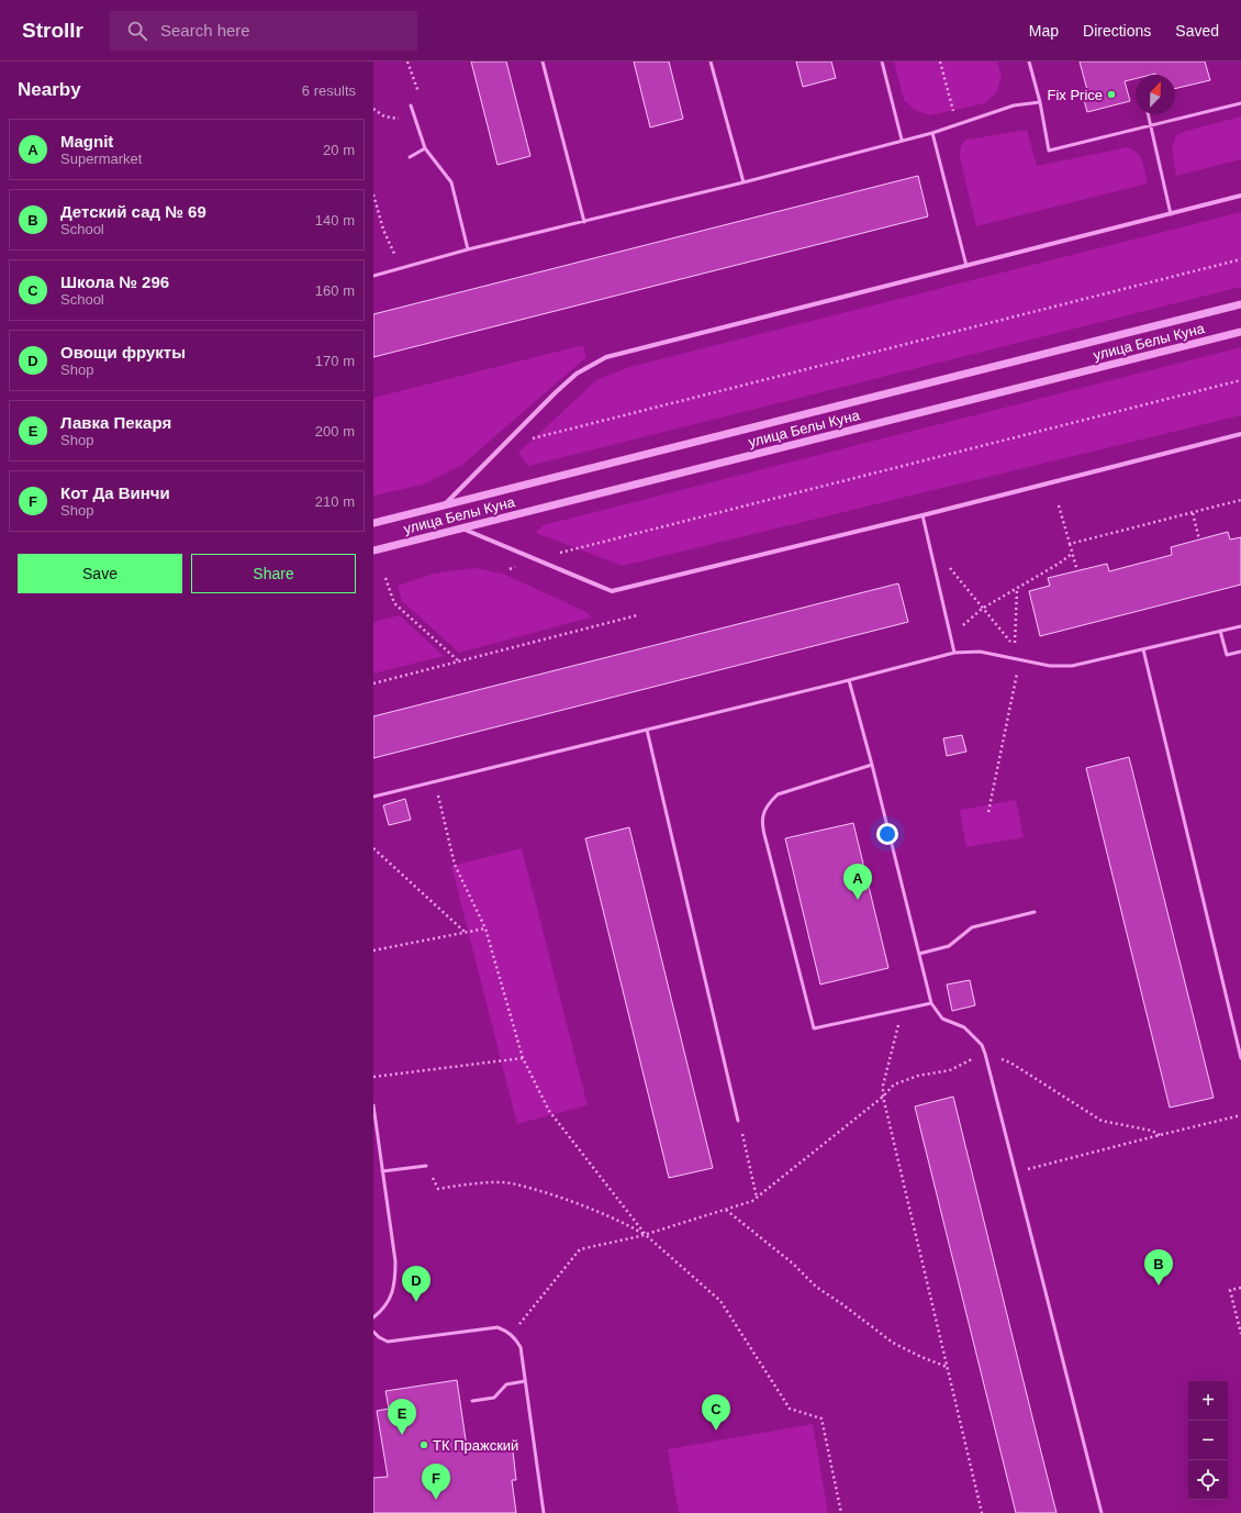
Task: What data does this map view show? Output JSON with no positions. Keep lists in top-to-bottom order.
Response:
{
  "streets": {
    "street": ["улица Белы Куна"]
  },
  "places": ["Fix Price", "ТК Пражский"],
  "north": "top right",
  "page": {
    "header": "Strollr",
    "search": "Search here",
    "nav": ["Map", "Directions", "Saved"],
    "heading": ["Nearby", "6 results"],
    "list": [
      {
        "mark": "A",
        "name": "Magnit",
        "note": "Supermarket",
        "value": "20 m"
      },
      {
        "mark": "B",
        "name": "Детский сад № 69",
        "note": "School",
        "value": "140 m"
      },
      {
        "mark": "C",
        "name": "Школа № 296",
        "note": "School",
        "value": "160 m"
      },
      {
        "mark": "D",
        "name": "Овощи фрукты",
        "note": "Shop",
        "value": "170 m"
      },
      {
        "mark": "E",
        "name": "Лавка Пекаря",
        "note": "Shop",
        "value": "200 m"
      },
      {
        "mark": "F",
        "name": "Кот Да Винчи",
        "note": "Shop",
        "value": "210 m"
      }
    ],
    "buttons": ["Save", "Share"],
    "pins": [
      "A",
      "B",
      "D",
      "C",
      "E",
      "F"
    ],
    "map_buttons": ["+", "−"]
  }
}
